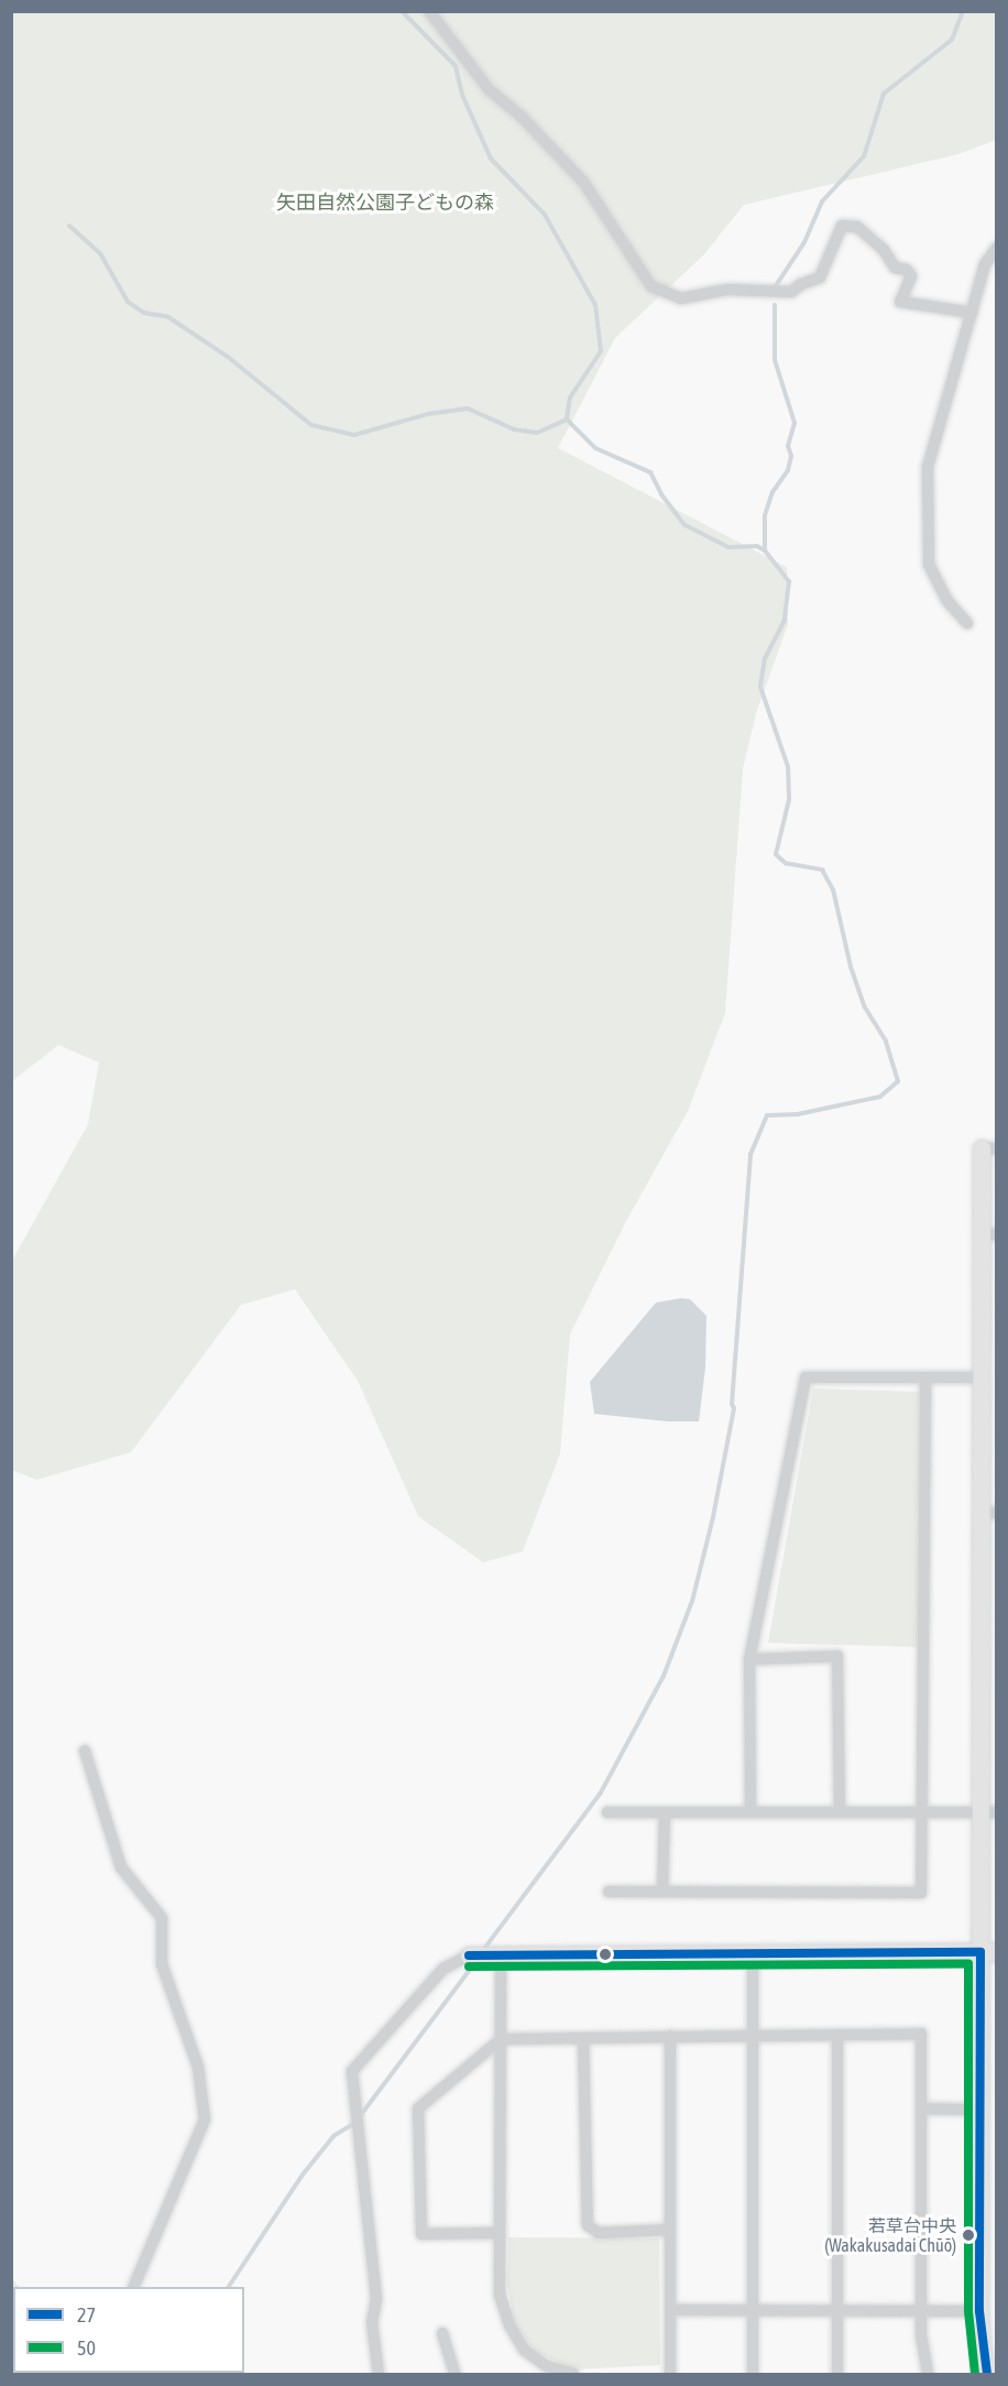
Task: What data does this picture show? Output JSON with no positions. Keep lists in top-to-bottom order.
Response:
{
  "parks": ["矢田自然公園子どもの森"],
  "places": ["若草台中央 (Wakakusadai Chūō)"],
  "lines": ["transit line 27", "transit line 50"],
  "legend": ["27", "50"]
}
